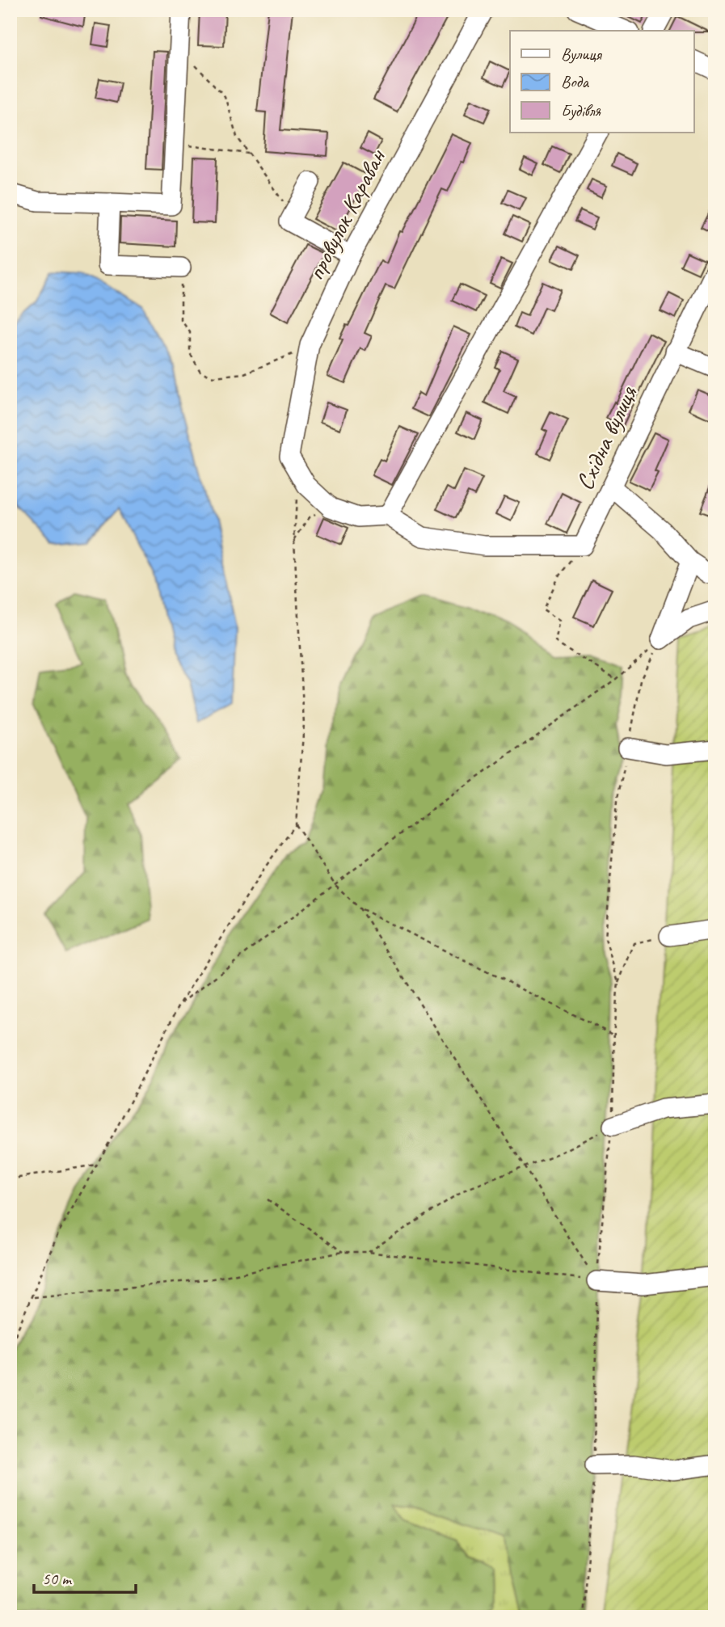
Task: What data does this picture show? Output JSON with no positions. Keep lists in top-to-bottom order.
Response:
{
  "streets": {
    "street": ["провулок Караван", "Східна вулиця"]
  },
  "legend": ["Вулиця", "Вода", "Будівля"],
  "scale_bar": "50 m"
}
